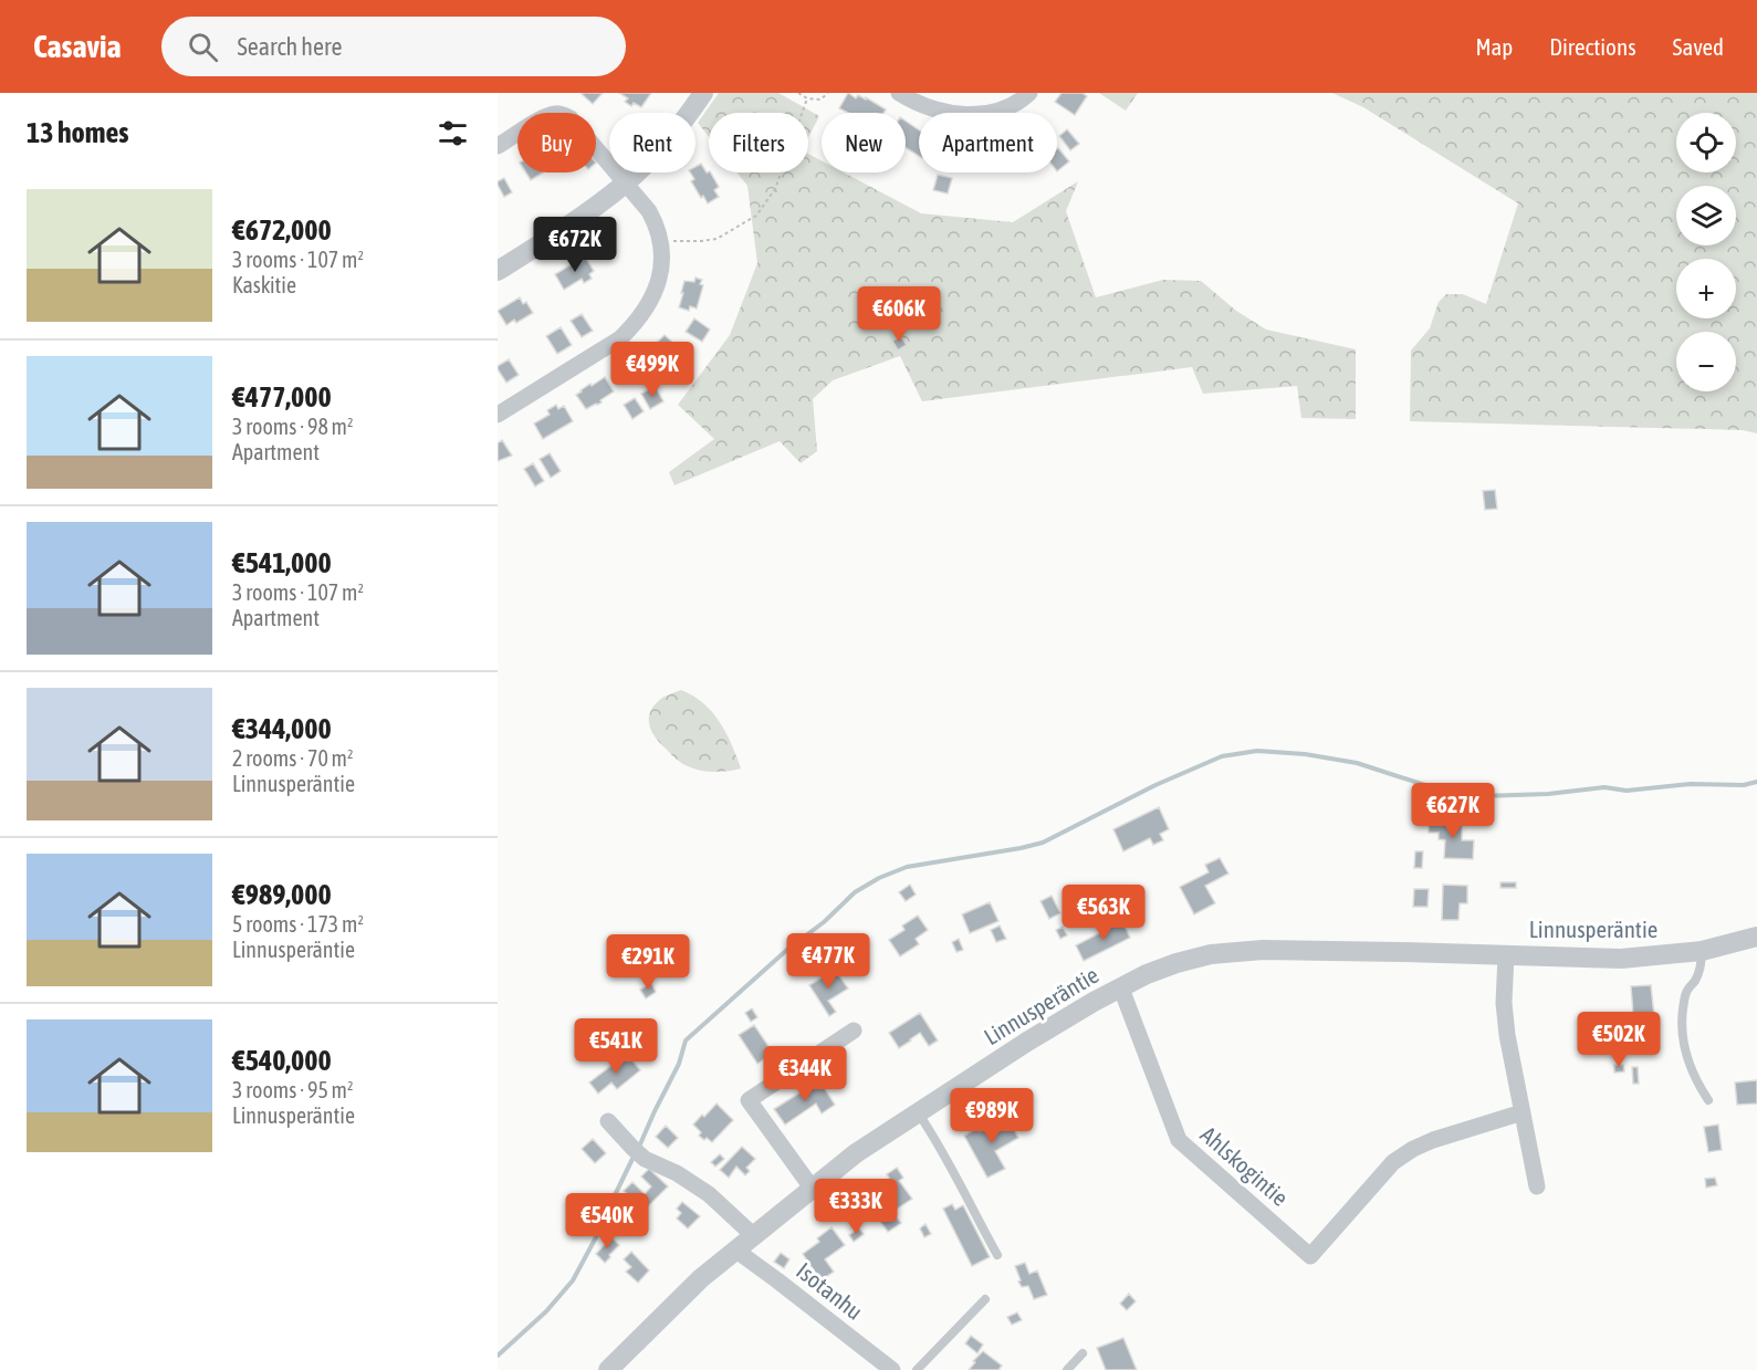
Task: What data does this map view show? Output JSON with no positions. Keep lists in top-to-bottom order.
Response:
{
  "streets": {
    "street": ["Linnusperäntie", "Ahlskogintie", "Isotanhu"]
  },
  "crossings": [
    ["Linnusperäntie", "Ahlskogintie"],
    ["Linnusperäntie", "Isotanhu"]
  ],
  "page": {
    "header": "Casavia",
    "search": "Search here",
    "nav": ["Map", "Directions", "Saved"],
    "heading": "13 homes",
    "map_buttons": ["+", "−"],
    "chip": [
      "Buy",
      "Rent",
      "Filters",
      "New",
      "Apartment"
    ],
    "list": [
      {
        "name": "€672,000",
        "note": "3 rooms · 107 m² · Kaskitie"
      },
      {
        "name": "€477,000",
        "note": "3 rooms · 98 m² · Apartment"
      },
      {
        "name": "€541,000",
        "note": "3 rooms · 107 m² · Apartment"
      },
      {
        "name": "€344,000",
        "note": "2 rooms · 70 m² · Linnusperäntie"
      },
      {
        "name": "€989,000",
        "note": "5 rooms · 173 m² · Linnusperäntie"
      },
      {
        "name": "€540,000",
        "note": "3 rooms · 95 m² · Linnusperäntie"
      }
    ],
    "price": [
      "€672K",
      "€606K",
      "€499K",
      "€627K",
      "€563K",
      "€477K",
      "€291K",
      "€502K",
      "€541K",
      "€344K",
      "€989K",
      "€333K",
      "€540K"
    ]
  }
}
